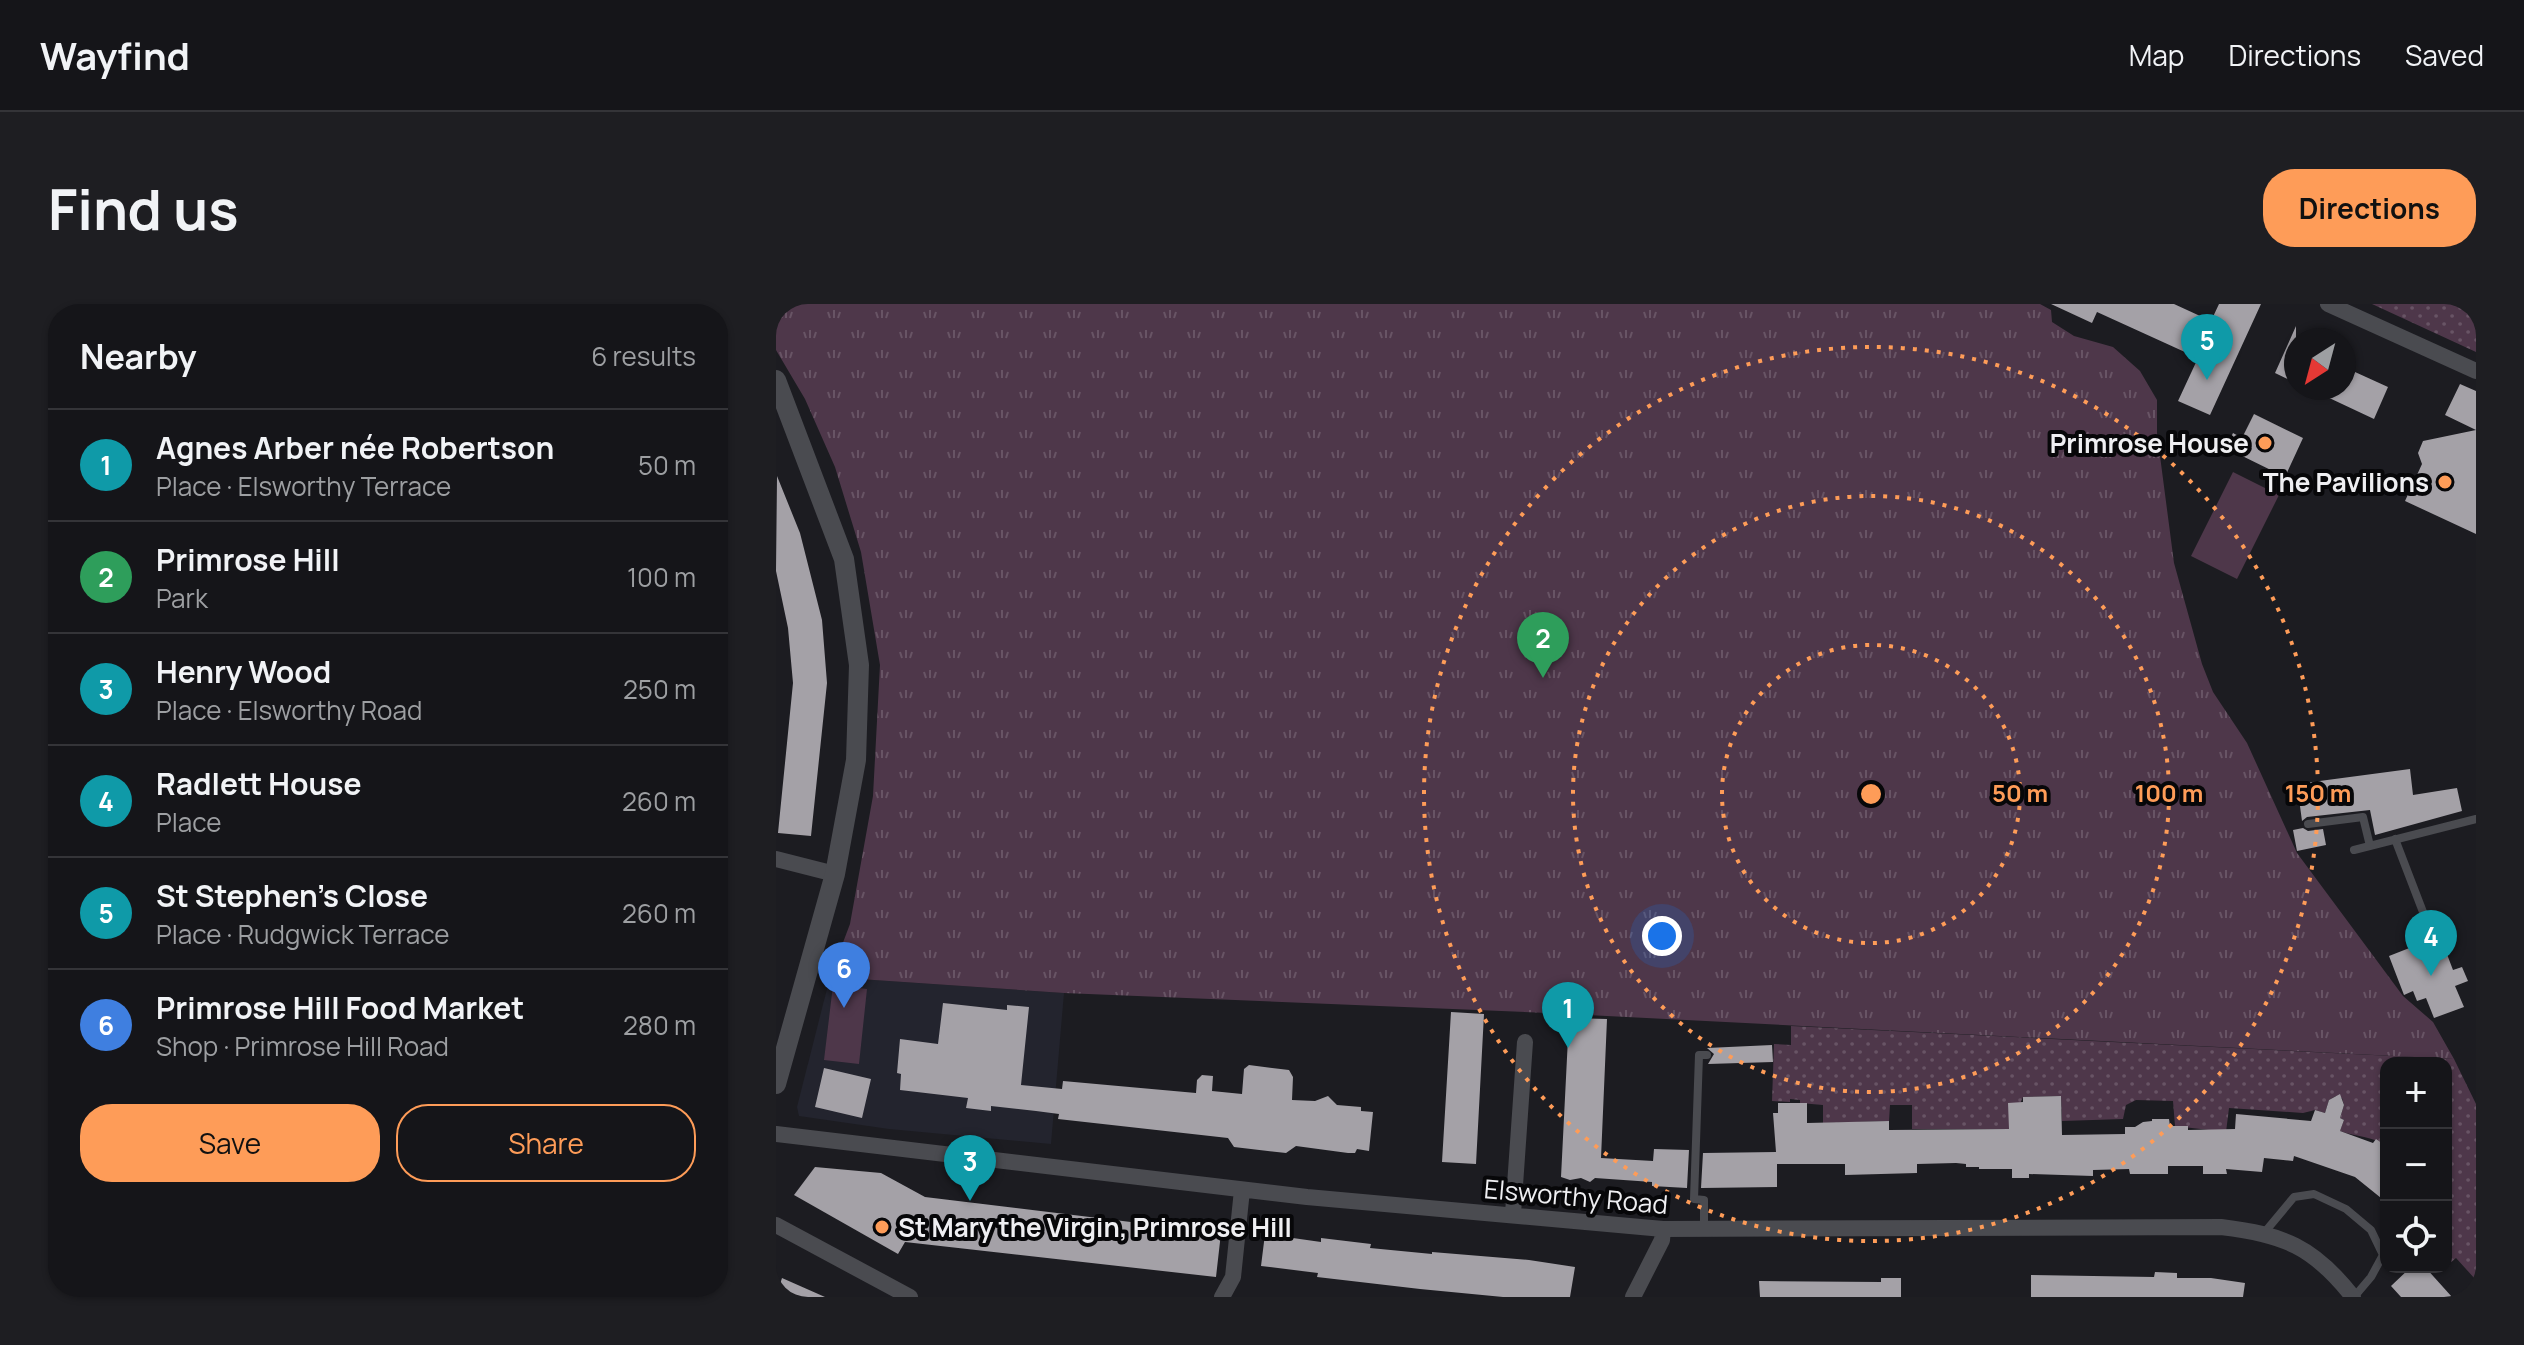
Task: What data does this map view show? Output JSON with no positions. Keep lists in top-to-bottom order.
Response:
{
  "streets": {
    "street": ["Elsworthy Road"]
  },
  "places": ["Primrose House", "The Pavilions", "St Mary the Virgin, Primrose Hill"],
  "north": "bottom left",
  "page": {
    "header": "Wayfind",
    "nav": ["Map", "Directions", "Saved"],
    "buttons": [
      "Directions",
      ["Save", "Share"]
    ],
    "title": "Find us",
    "heading": ["Nearby", "6 results"],
    "pins": [
      "5",
      "2",
      "4",
      "6",
      "1",
      "3"
    ],
    "list": [
      {
        "mark": "1",
        "name": "Agnes Arber née Robertson",
        "note": "Place · Elsworthy Terrace",
        "value": "50 m"
      },
      {
        "mark": "2",
        "name": "Primrose Hill",
        "note": "Park",
        "value": "100 m"
      },
      {
        "mark": "3",
        "name": "Henry Wood",
        "note": "Place · Elsworthy Road",
        "value": "250 m"
      },
      {
        "mark": "4",
        "name": "Radlett House",
        "note": "Place",
        "value": "260 m"
      },
      {
        "mark": "5",
        "name": "St Stephen's Close",
        "note": "Place · Rudgwick Terrace",
        "value": "260 m"
      },
      {
        "mark": "6",
        "name": "Primrose Hill Food Market",
        "note": "Shop · Primrose Hill Road",
        "value": "280 m"
      }
    ],
    "map_buttons": ["+", "−"]
  },
  "rings": ["50 m", "100 m", "150 m"]
}
